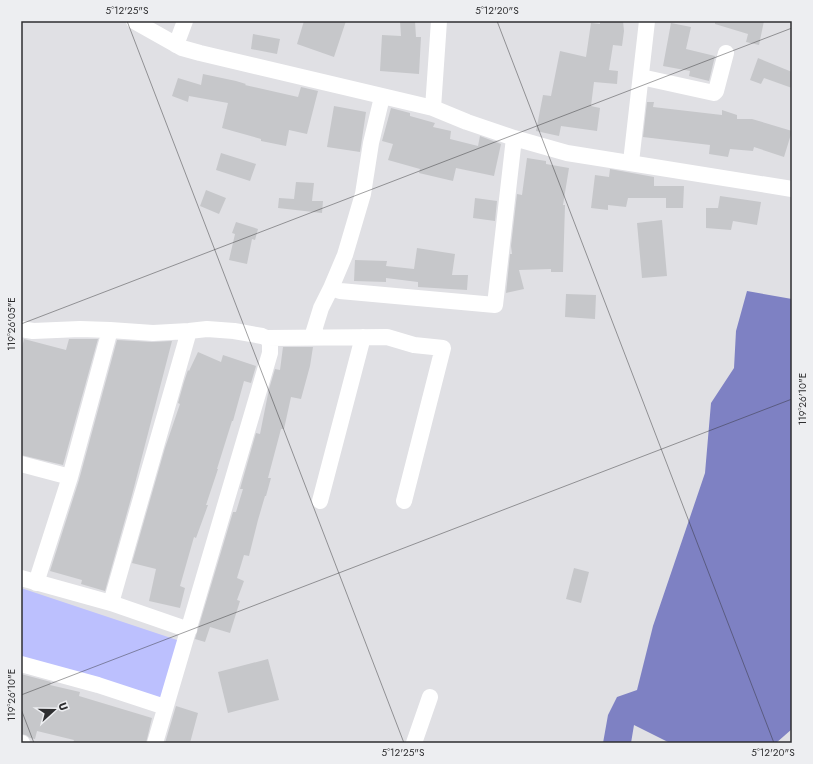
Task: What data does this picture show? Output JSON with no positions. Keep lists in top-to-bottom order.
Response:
{
  "north": "right",
  "coordinates": [
    "5°12'25\"S",
    "5°12'20\"S",
    "119°26'05\"E",
    "119°26'10\"E"
  ]
}
